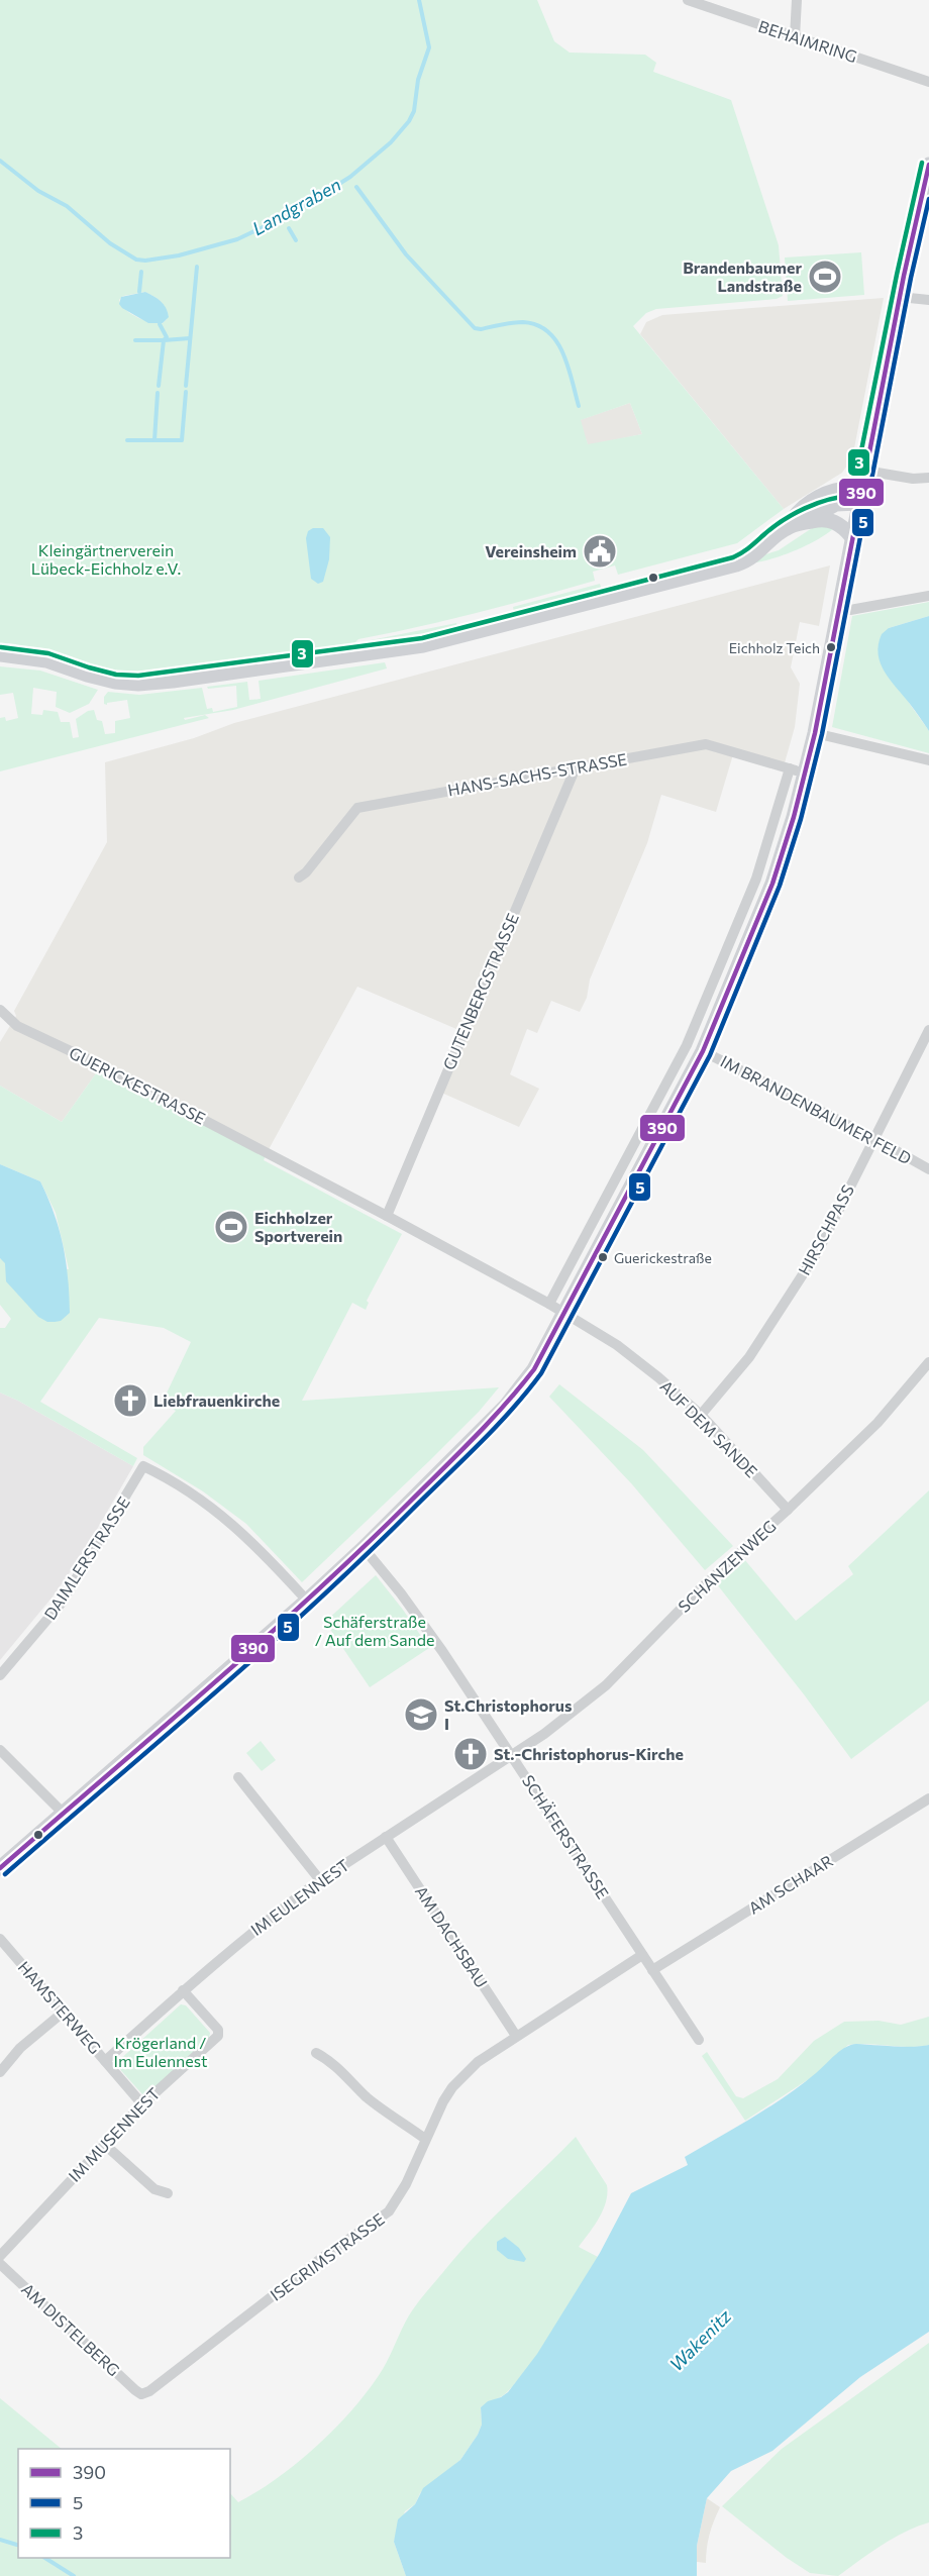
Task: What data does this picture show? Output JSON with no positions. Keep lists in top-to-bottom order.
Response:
{
  "streets": {
    "street": [
      "BEHAIMRING",
      "HANS-SACHS-STRASSE",
      "GUTENBERGSTRASSE",
      "GUERICKESTRASSE",
      "IM BRANDENBAUMER FELD",
      "HIRSCHPASS",
      "AUF DEM SANDE",
      "DAIMLERSTRASSE",
      "SCHANZENWEG",
      "SCHÄFERSTRASSE",
      "AM SCHAAR",
      "IM EULENNEST",
      "AM DACHSBAU",
      "HAMSTERWEG",
      "IM MUSENNEST",
      "ISEGRIMSTRASSE",
      "AM DISTELBERG"
    ]
  },
  "crossings": [
    ["HANS-SACHS-STRASSE", "GUTENBERGSTRASSE"],
    ["GUTENBERGSTRASSE", "GUERICKESTRASSE"],
    ["GUERICKESTRASSE", "AUF DEM SANDE"],
    ["IM BRANDENBAUMER FELD", "HIRSCHPASS"],
    ["HIRSCHPASS", "AUF DEM SANDE"],
    ["AUF DEM SANDE", "SCHANZENWEG"],
    ["SCHANZENWEG", "SCHÄFERSTRASSE"],
    ["SCHANZENWEG", "IM EULENNEST"],
    ["SCHÄFERSTRASSE", "AM SCHAAR"],
    ["SCHÄFERSTRASSE", "IM EULENNEST"],
    ["SCHÄFERSTRASSE", "ISEGRIMSTRASSE"],
    ["IM EULENNEST", "AM DACHSBAU"],
    ["IM EULENNEST", "HAMSTERWEG"],
    ["IM EULENNEST", "IM MUSENNEST"],
    ["AM DACHSBAU", "ISEGRIMSTRASSE"],
    ["HAMSTERWEG", "IM MUSENNEST"],
    ["ISEGRIMSTRASSE", "AM DISTELBERG"]
  ],
  "water": ["Landgraben", "Wakenitz"],
  "parks": ["Kleingärtnerverein Lübeck-Eichholz e.V.", "Schäferstraße / Auf dem Sande", "Krögerland / Im Eulennest"],
  "places": {
    "sports": ["Brandenbaumer Landstraße", "Eichholzer Sportverein"],
    "public building": ["Vereinsheim"],
    "other": ["Eichholz Teich", "Guerickestraße"],
    "church": ["Liebfrauenkirche", "St.-Christophorus-Kirche"],
    "school or university": ["St.Christophorus I"]
  },
  "lines": ["transit line 3", "transit line 390", "transit line 5"],
  "legend": ["390", "5", "3"]
}
